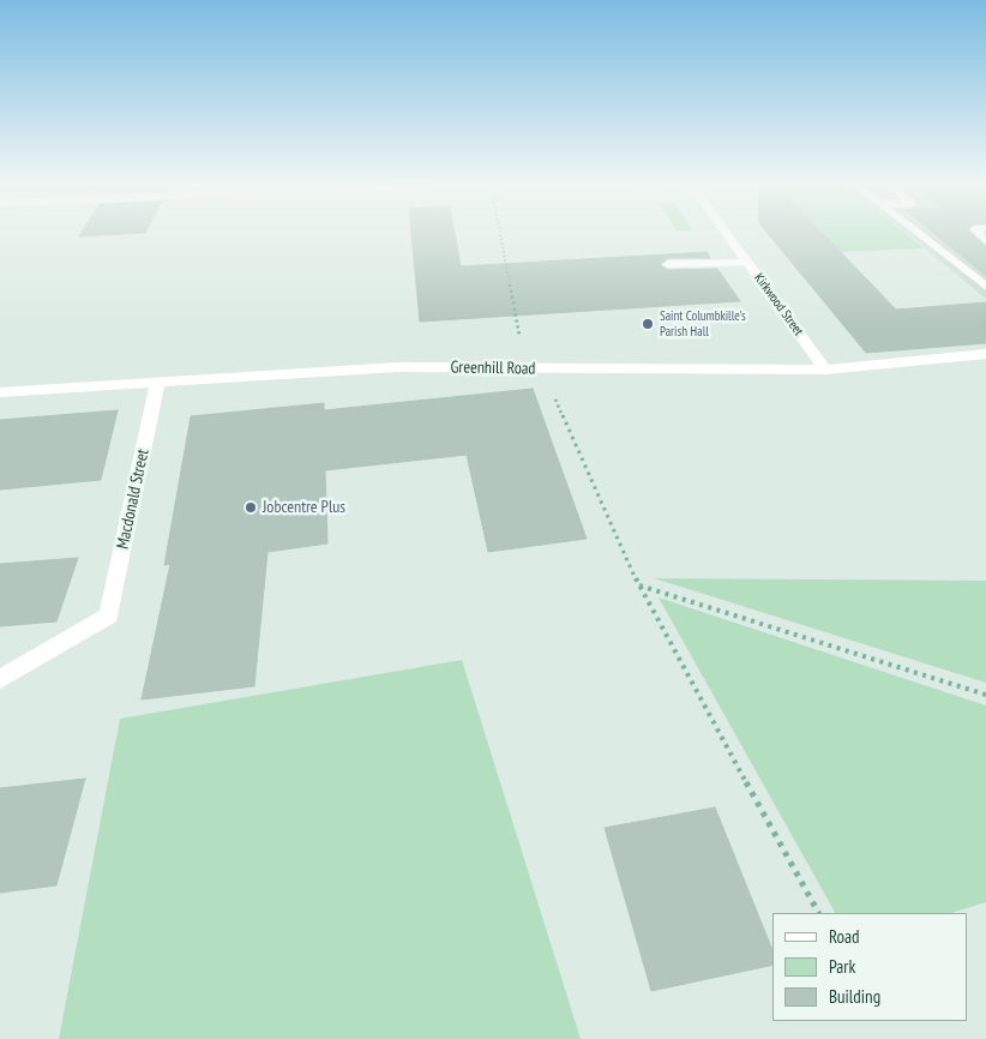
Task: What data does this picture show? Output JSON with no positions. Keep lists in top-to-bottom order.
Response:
{
  "streets": {
    "street": ["Kirkwood Street", "Greenhill Road", "Macdonald Street"]
  },
  "crossings": [
    ["Kirkwood Street", "Greenhill Road"],
    ["Greenhill Road", "Macdonald Street"]
  ],
  "places": ["Saint Columbkille's Parish Hall", "Jobcentre Plus"],
  "legend": ["Road", "Park", "Building"]
}
